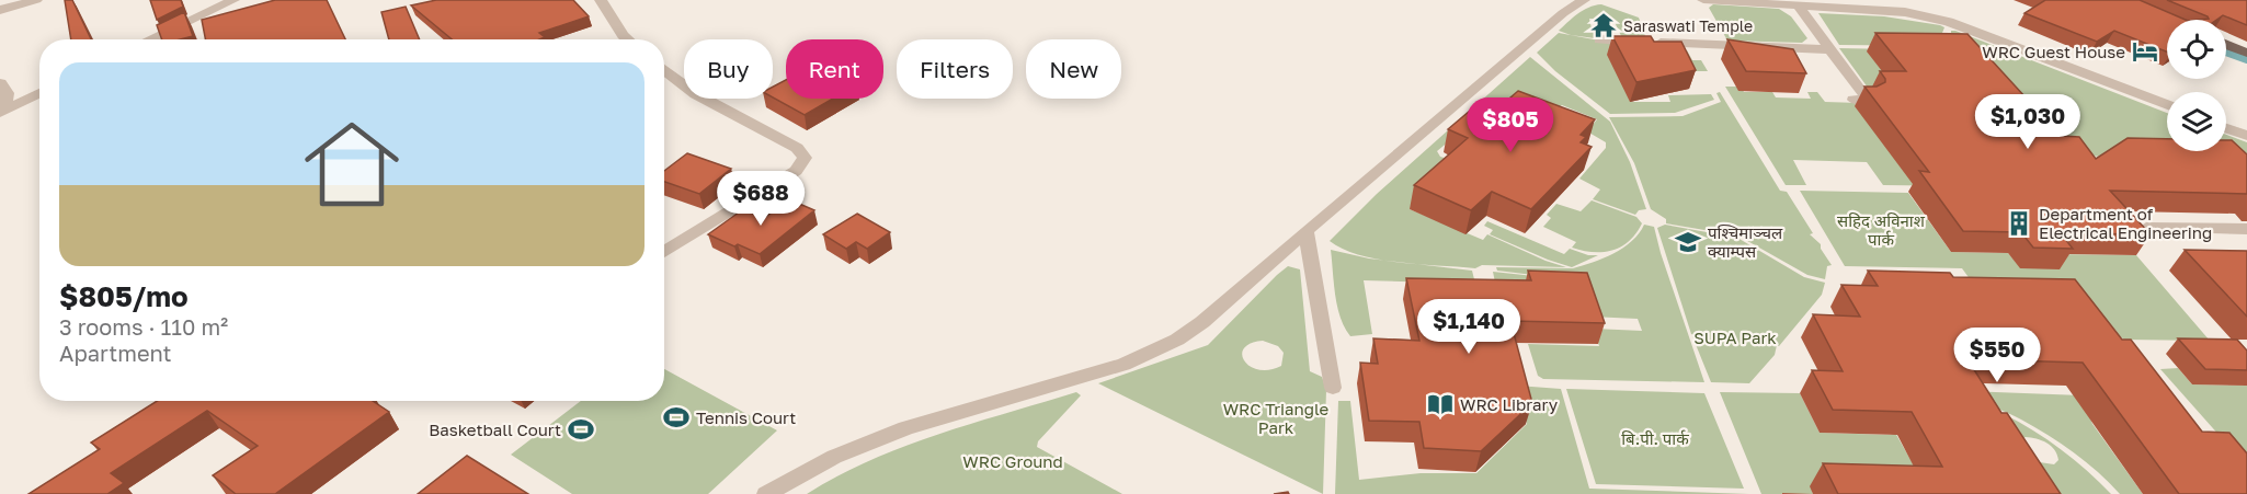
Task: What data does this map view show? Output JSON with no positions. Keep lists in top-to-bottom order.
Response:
{
  "parks": [
    "सहिद अविनाश पार्क",
    "SUPA Park",
    "WRC Triangle Park",
    "बि.पी. पार्क",
    "WRC Ground"
  ],
  "places": {
    "temple": ["Saraswati Temple"],
    "hotel": ["WRC Guest House"],
    "building": ["Department of Electrical Engineering"],
    "school or university": ["पश्‍चिमाञ्‍चल क्याम्पस"],
    "library": ["WRC Library"],
    "sports": ["Tennis Court", "Basketball Court"]
  },
  "page": {
    "chip": [
      "Buy",
      "Rent",
      "Filters",
      "New"
    ],
    "list": [
      {
        "name": "$805/mo",
        "note": "3 rooms · 110 m² · Apartment"
      }
    ],
    "price": [
      "$1,030",
      "$805",
      "$688",
      "$1,140",
      "$550"
    ]
  }
}
